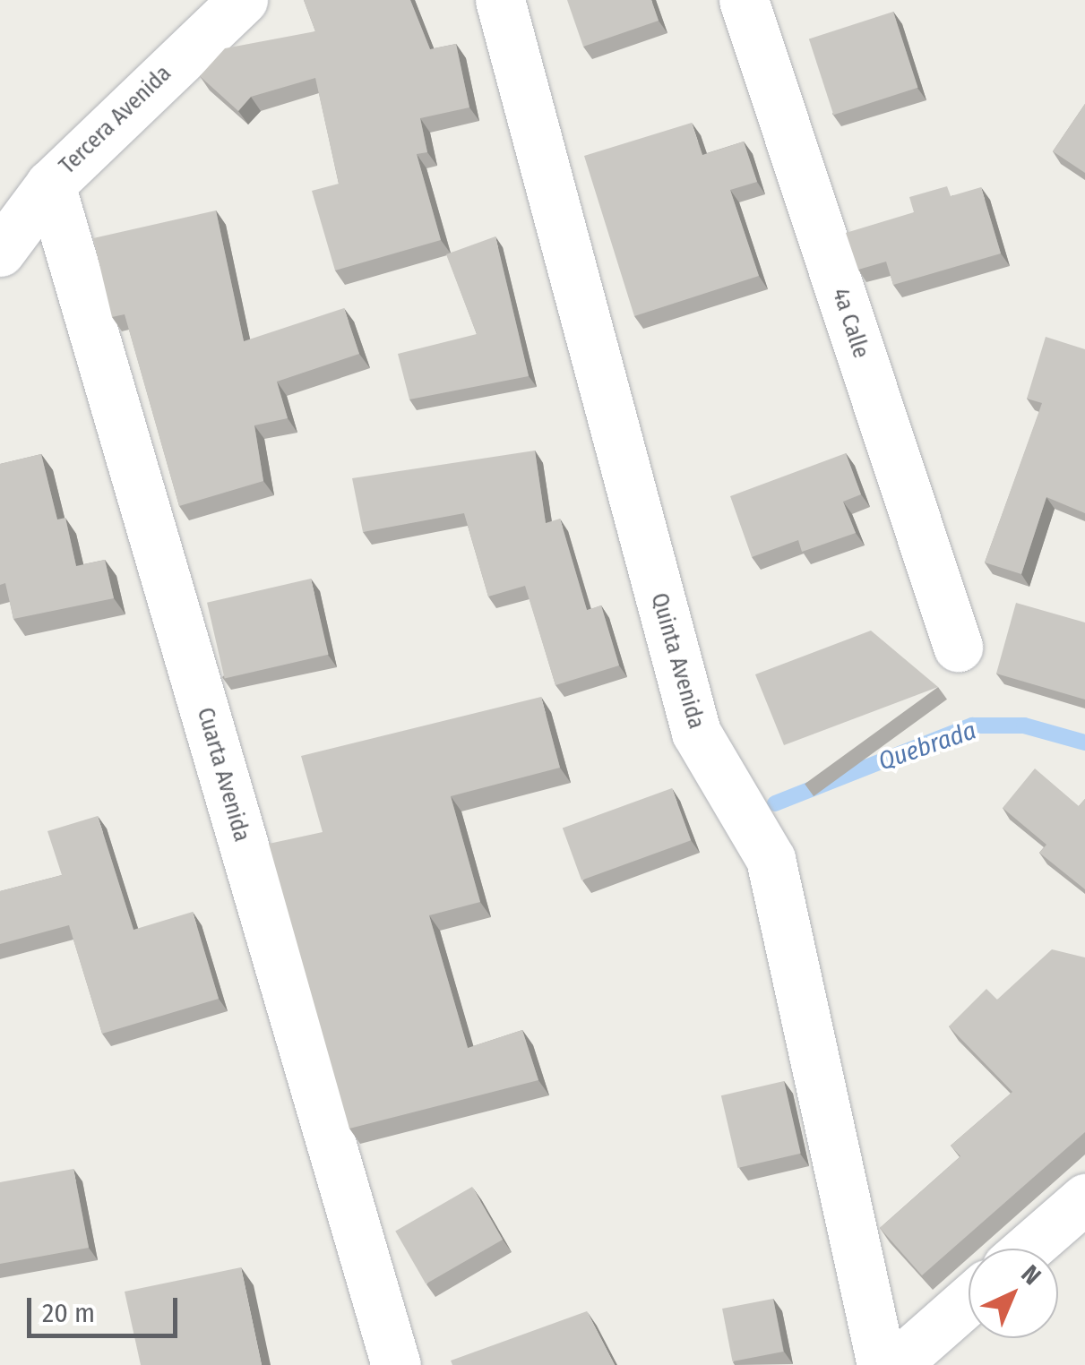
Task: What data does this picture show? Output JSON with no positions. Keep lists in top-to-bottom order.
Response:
{
  "streets": {
    "street": [
      "Tercera Avenida",
      "4a Calle",
      "Quinta Avenida",
      "Cuarta Avenida"
    ]
  },
  "crossings": [
    ["Tercera Avenida", "Cuarta Avenida"]
  ],
  "water": ["Quebrada"],
  "scale_bar": "20 m",
  "north": "top right"
}
